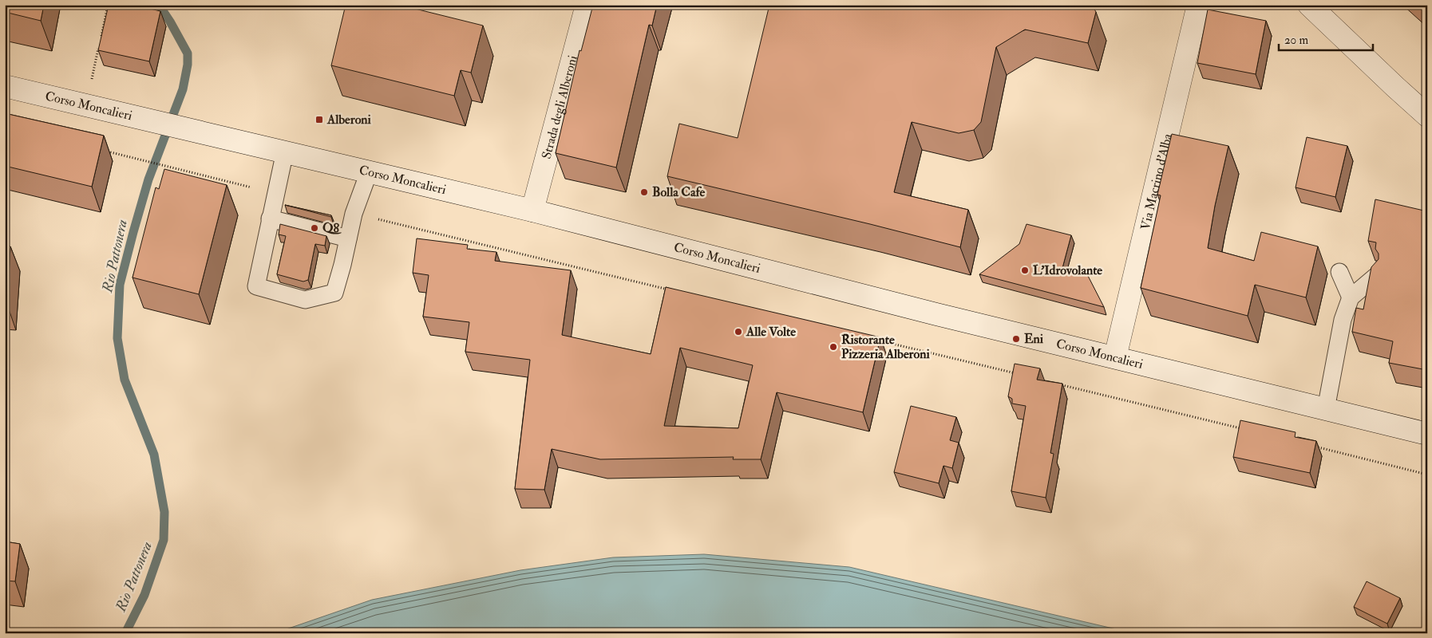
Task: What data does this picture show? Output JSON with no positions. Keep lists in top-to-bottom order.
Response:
{
  "streets": {
    "main road": ["Corso Moncalieri", "Strada degli Alberoni", "Via Macrino d'Alba"]
  },
  "crossings": [
    ["Corso Moncalieri", "Strada degli Alberoni"],
    ["Corso Moncalieri", "Via Macrino d'Alba"]
  ],
  "water": ["Rio Pattonera"],
  "places": {
    "transit": ["Alberoni"],
    "other": [
      "Bolla Cafe",
      "Q8",
      "L'Idrovolante",
      "Alle Volte",
      "Eni",
      "Ristorante Pizzeria Alberoni"
    ]
  },
  "scale_bar": "20 m"
}
